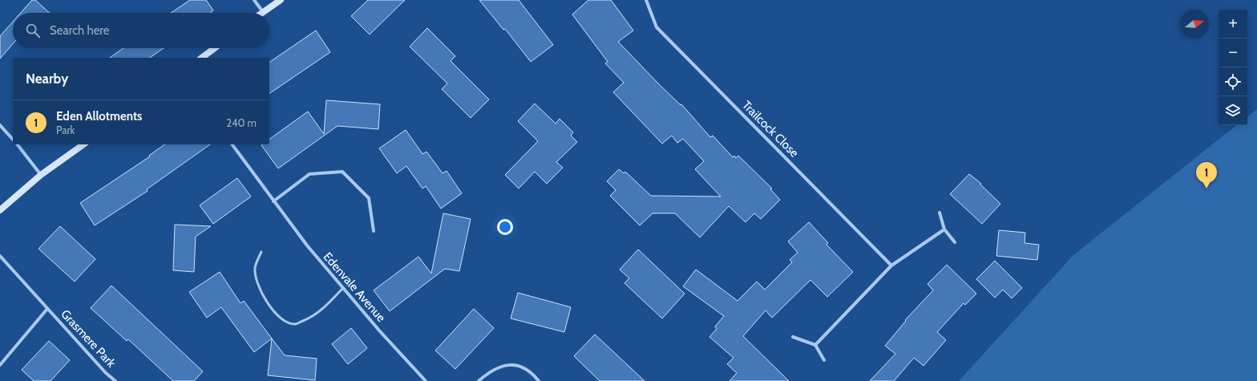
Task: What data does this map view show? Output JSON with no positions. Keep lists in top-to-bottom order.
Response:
{
  "streets": {
    "street": ["Trailcock Close", "Edenvale Avenue", "Grasmere Park"]
  },
  "north": "right",
  "page": {
    "map_buttons": ["+", "−"],
    "search": "Search here",
    "heading": "Nearby",
    "list": [
      {
        "mark": "1",
        "name": "Eden Allotments",
        "note": "Park",
        "value": "240 m"
      }
    ],
    "pins": "1"
  }
}
